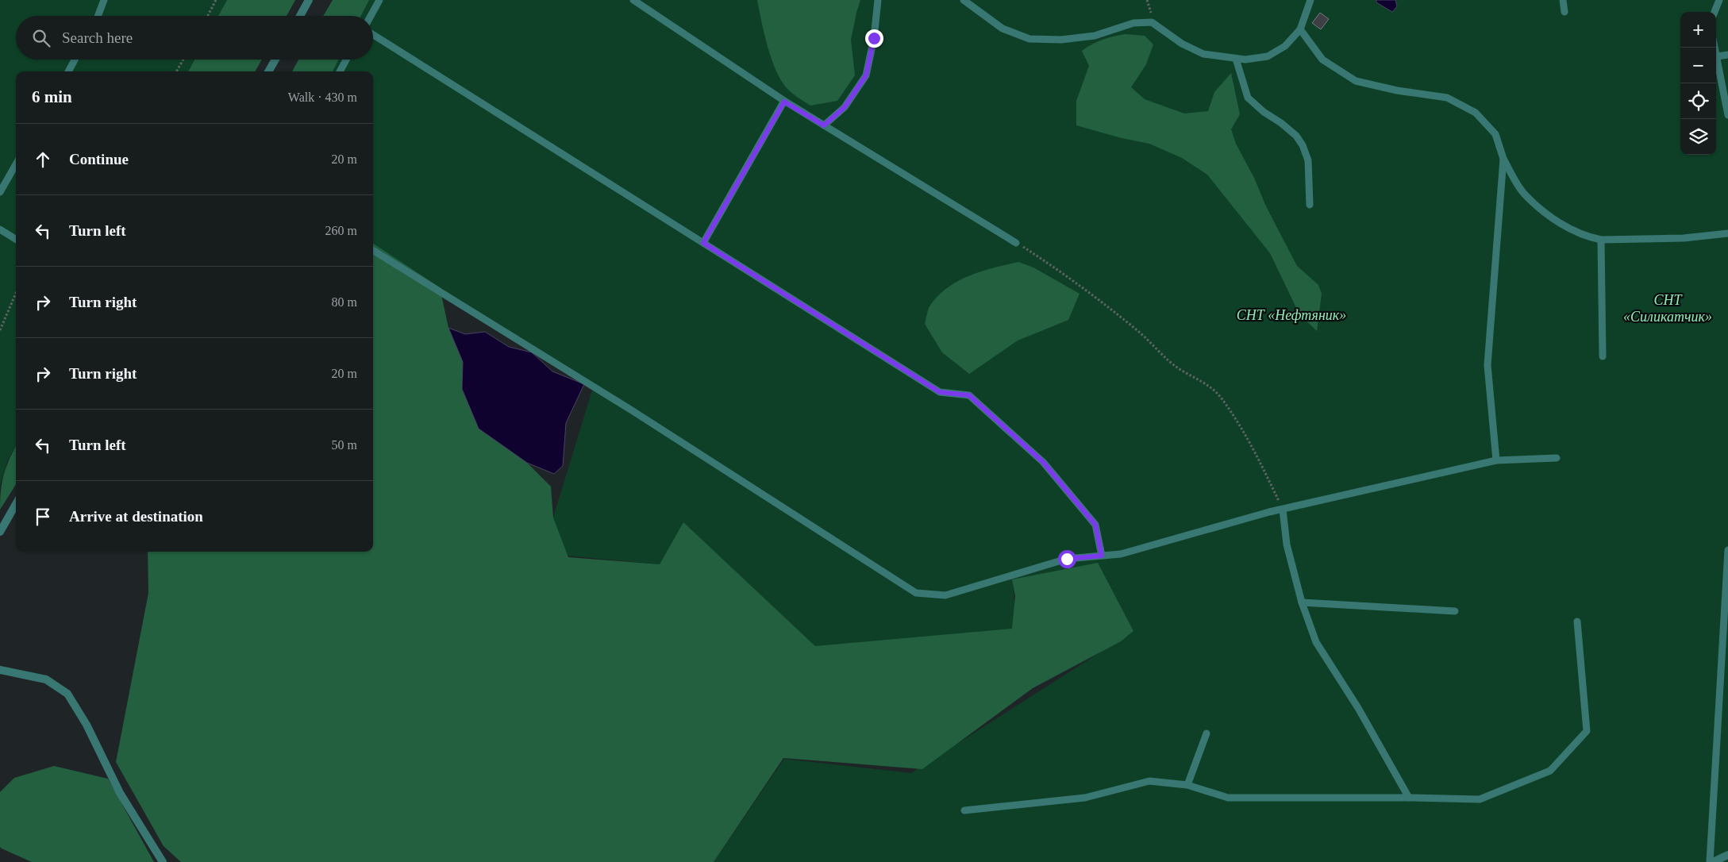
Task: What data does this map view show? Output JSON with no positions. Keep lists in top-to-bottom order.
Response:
{
  "parks": ["СНТ «Силикатчик»", "СНТ «Нефтяник»"],
  "page": {
    "map_buttons": ["+", "−"],
    "search": "Search here",
    "heading": ["6 min", "Walk · 430 m"],
    "list": [
      ["Continue", "20 m"],
      ["Turn left", "260 m"],
      ["Turn right", "80 m"],
      ["Turn right", "20 m"],
      ["Turn left", "50 m"],
      "Arrive at destination"
    ]
  }
}
